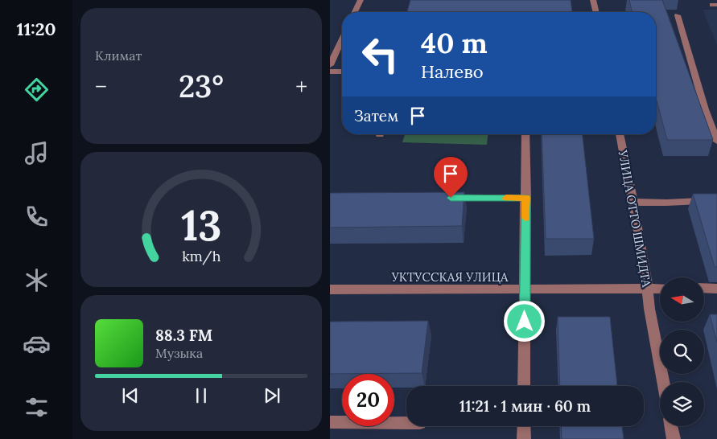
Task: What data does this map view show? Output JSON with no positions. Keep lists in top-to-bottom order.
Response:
{
  "streets": {
    "street": ["УЛИЦА ОТТО ШМИДТА", "УКТУССКАЯ УЛИЦА"]
  },
  "crossings": [
    ["УЛИЦА ОТТО ШМИДТА", "УКТУССКАЯ УЛИЦА"]
  ],
  "north": "left",
  "page": {
    "tabs": "11:20",
    "tile": "Климат",
    "turn": ["40 m", "Налево"],
    "heat": ["−", "23°", "+"],
    "then": "Затем",
    "song": ["88.3 FM", "Музыка"],
    "limit": "20",
    "trip": "11:21 · 1 мин · 60 m",
    "gauge": ["13", "km/h"]
  }
}
